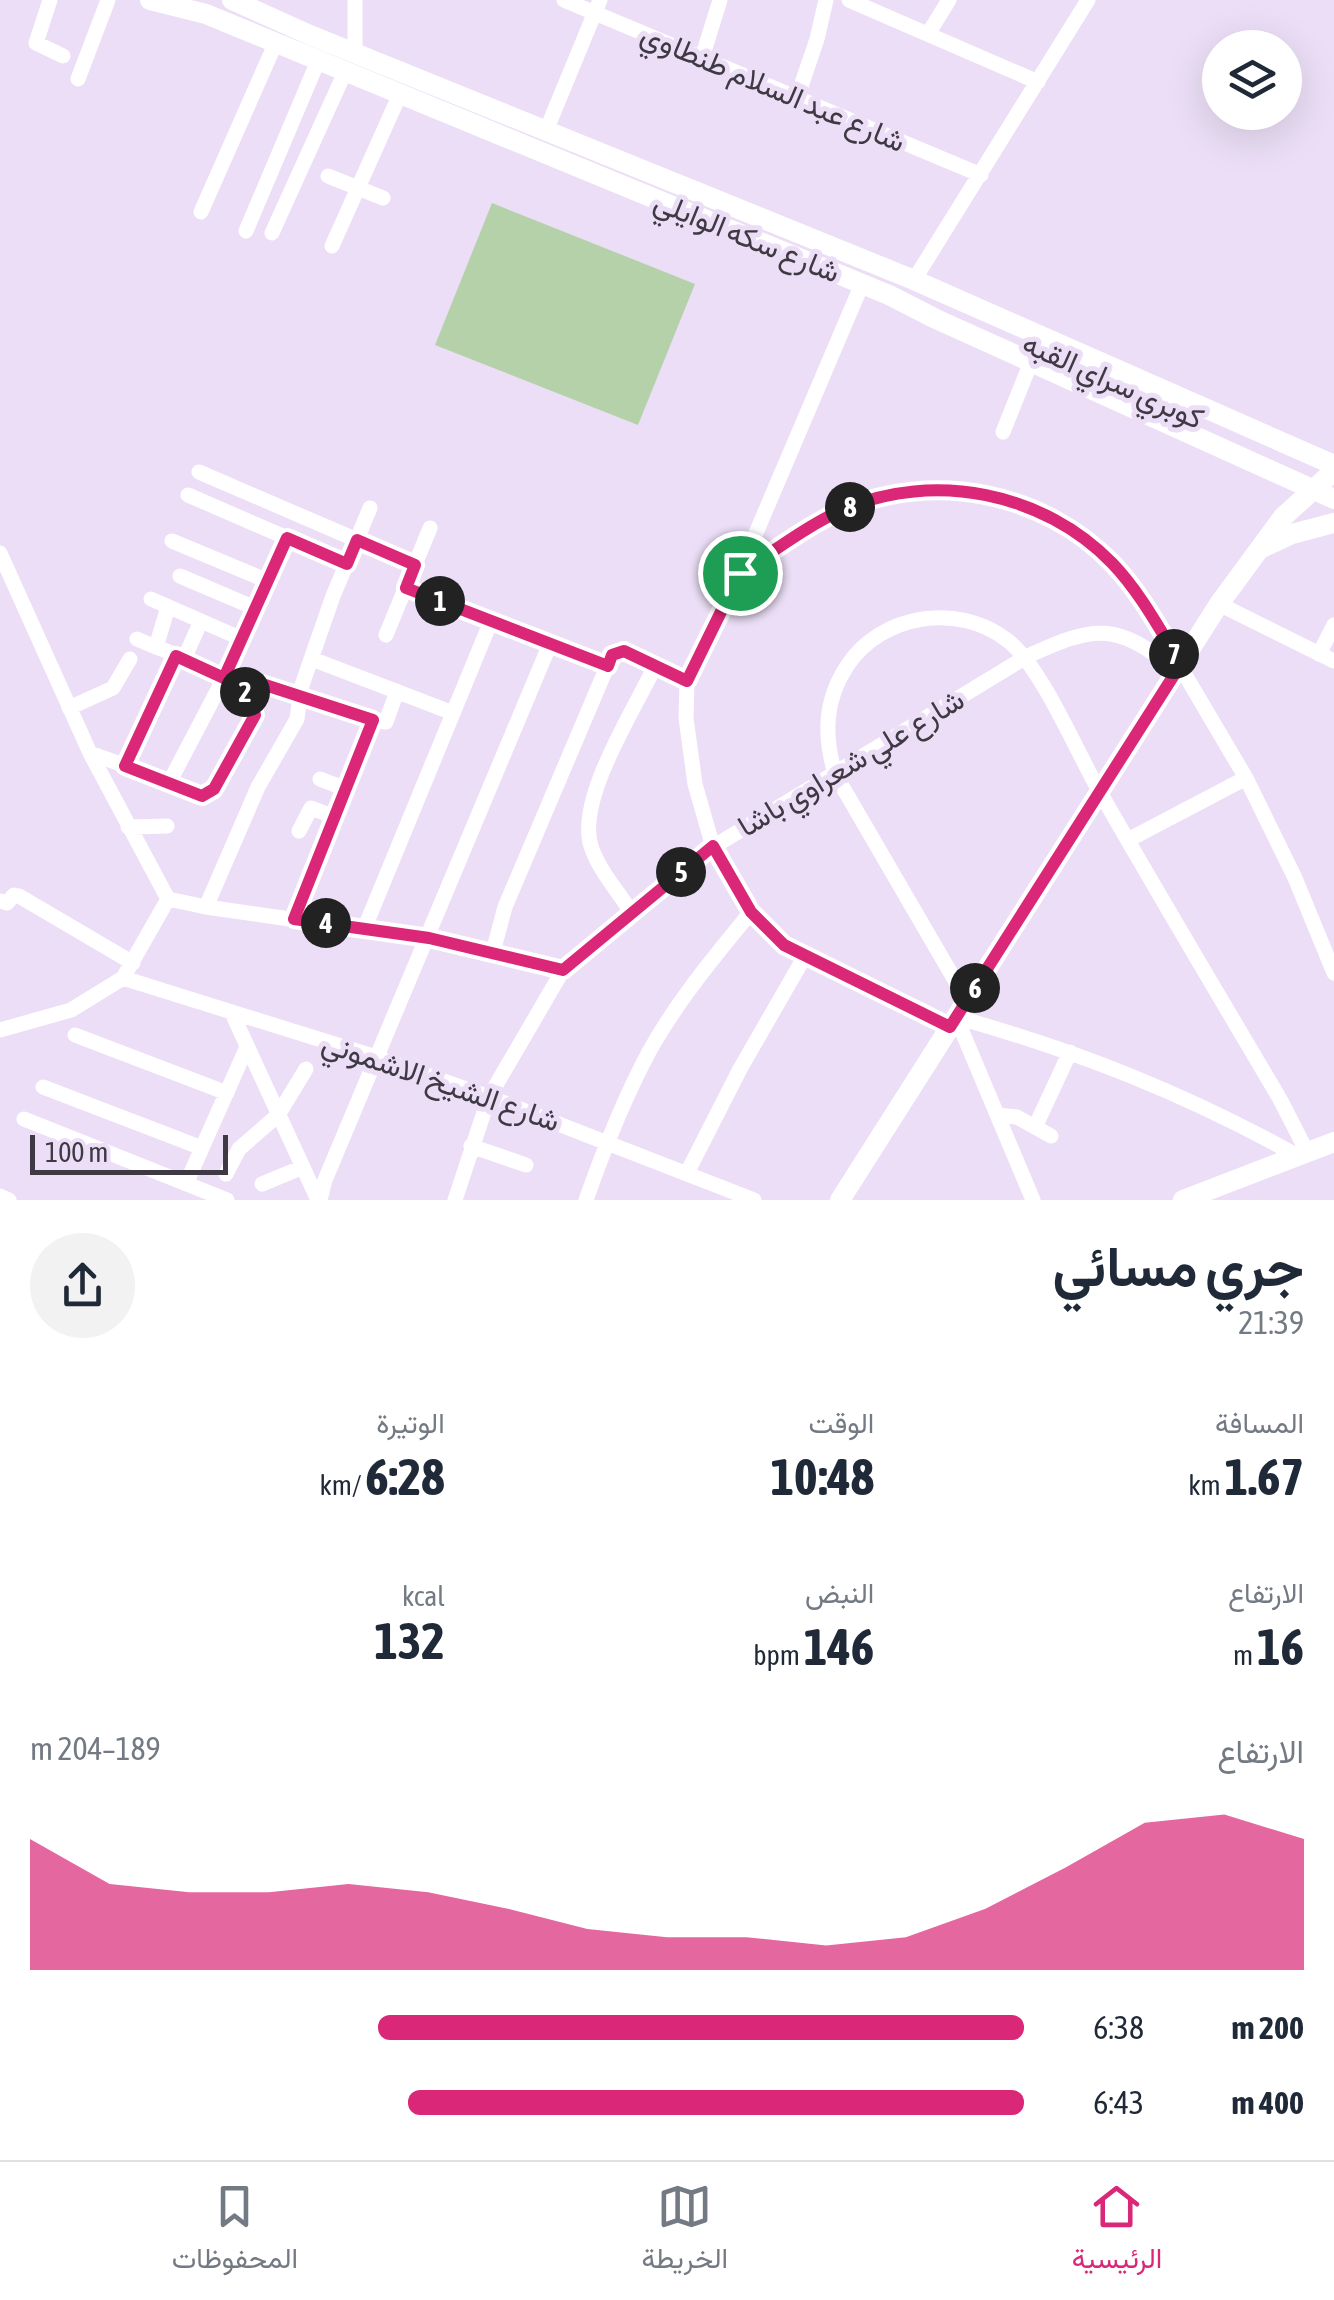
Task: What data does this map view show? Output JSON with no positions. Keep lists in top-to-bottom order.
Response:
{
  "streets": {
    "main road": ["شارع سكه الوايلي", "كوبري سراي القبه"],
    "street": ["شارع عبد السلام طنطاوي", "شارع علي شعراوي باشا", "شارع الشيخ الاشموني"]
  },
  "crossings": [
    ["شارع سكه الوايلي", "كوبري سراي القبه"],
    ["شارع علي شعراوي باشا", "شارع الشيخ الاشموني"]
  ],
  "scale_bar": "100 m",
  "page": {
    "pins": [
      "8",
      "1",
      "7",
      "2",
      "5",
      "4",
      "6"
    ],
    "scale": "100 m",
    "heading": ["جري مسائي", "21:39"],
    "stats": [
      ["المسافة", "1.67 km"],
      ["الوقت", "10:48"],
      ["الوتيرة", "6:28 /km"],
      ["الارتفاع", "16 m"],
      ["النبض", "146 bpm"],
      ["kcal", "132"]
    ],
    "chart": ["الارتفاع", "189–204 m"],
    "list": [
      {
        "name": "200 m",
        "note": "6:38"
      },
      {
        "name": "400 m",
        "note": "6:43"
      }
    ],
    "tabs": ["الرئيسية", "الخريطة", "المحفوظات"]
  }
}
